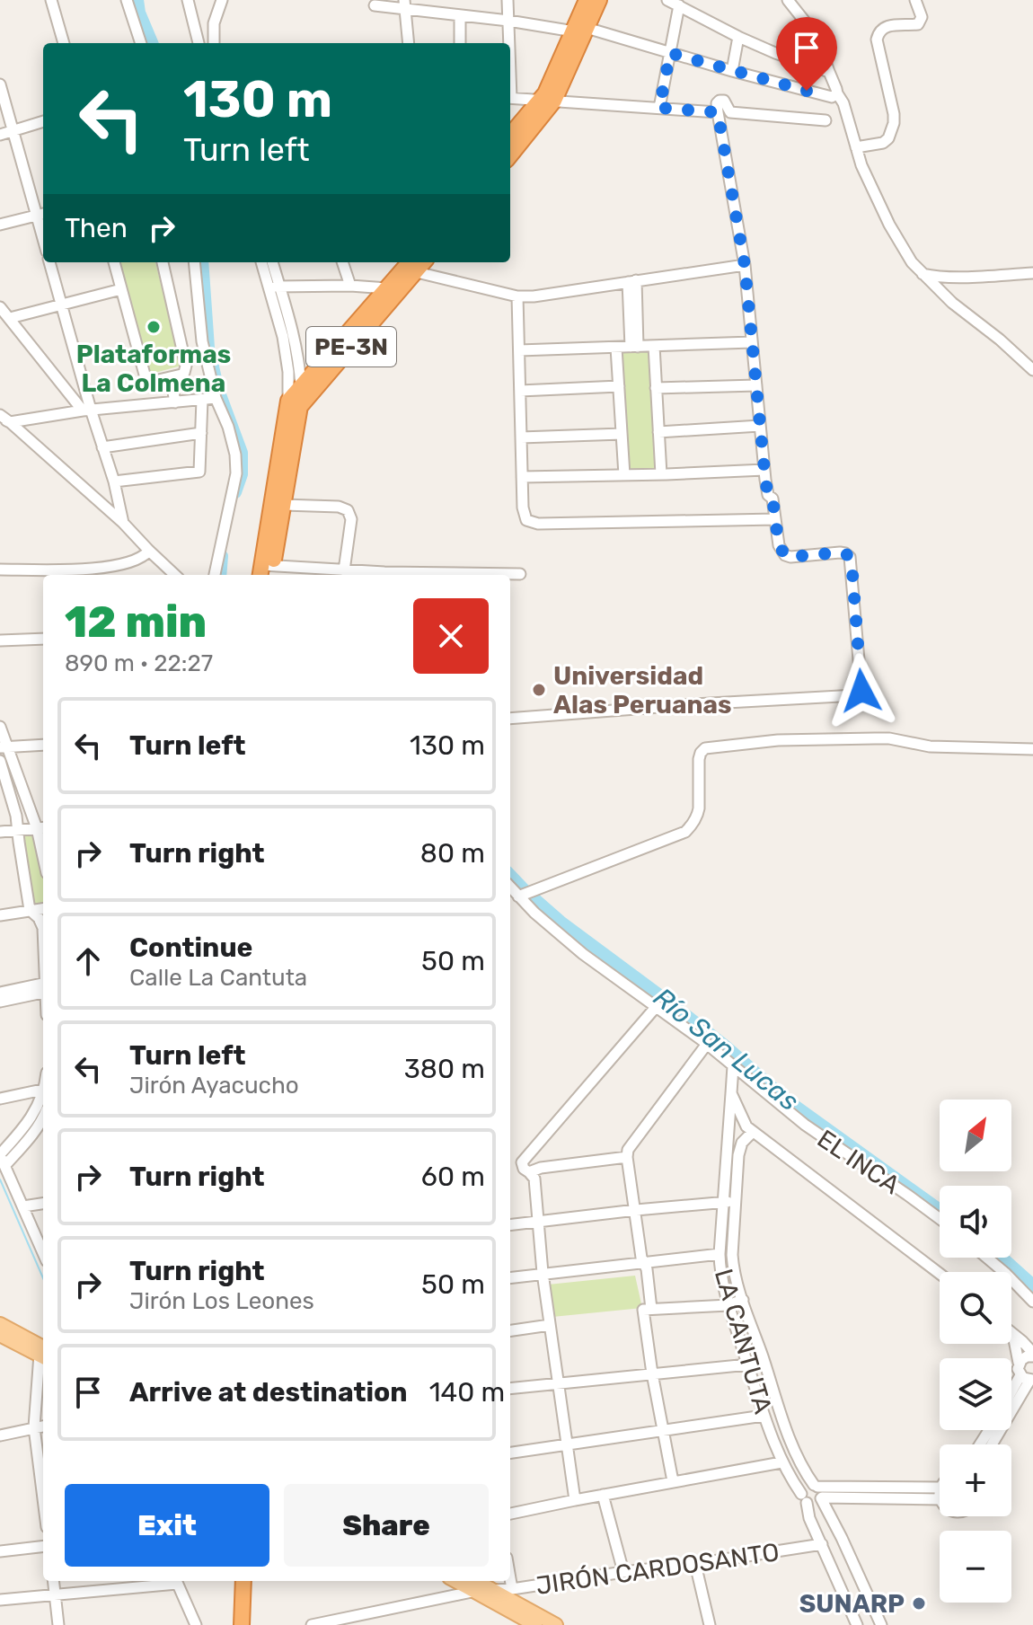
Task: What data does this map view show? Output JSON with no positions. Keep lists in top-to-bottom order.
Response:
{
  "streets": {
    "highway": ["PE-3N"],
    "street": ["EL INCA", "LA CANTUTA", "JIRÓN CARDOSANTO"]
  },
  "crossings": [
    ["EL INCA", "LA CANTUTA"],
    ["LA CANTUTA", "JIRÓN CARDOSANTO"]
  ],
  "water": ["Río San Lucas"],
  "places": ["Plataformas La Colmena", "Universidad Alas Peruanas", "SUNARP"],
  "north": "top right",
  "page": {
    "turn": ["130 m", "Turn left"],
    "then": "Then",
    "heading": ["12 min", "890 m · 22:27"],
    "list": [
      {
        "name": "Turn left",
        "value": "130 m"
      },
      {
        "name": "Turn right",
        "value": "80 m"
      },
      {
        "name": "Continue",
        "note": "Calle La Cantuta",
        "value": "50 m"
      },
      {
        "name": "Turn left",
        "note": "Jirón Ayacucho",
        "value": "380 m"
      },
      {
        "name": "Turn right",
        "value": "60 m"
      },
      {
        "name": "Turn right",
        "note": "Jirón Los Leones",
        "value": "50 m"
      },
      {
        "name": "Arrive at destination",
        "value": "140 m"
      }
    ],
    "map_buttons": ["+", "−"],
    "buttons": ["Exit", "Share"]
  }
}
